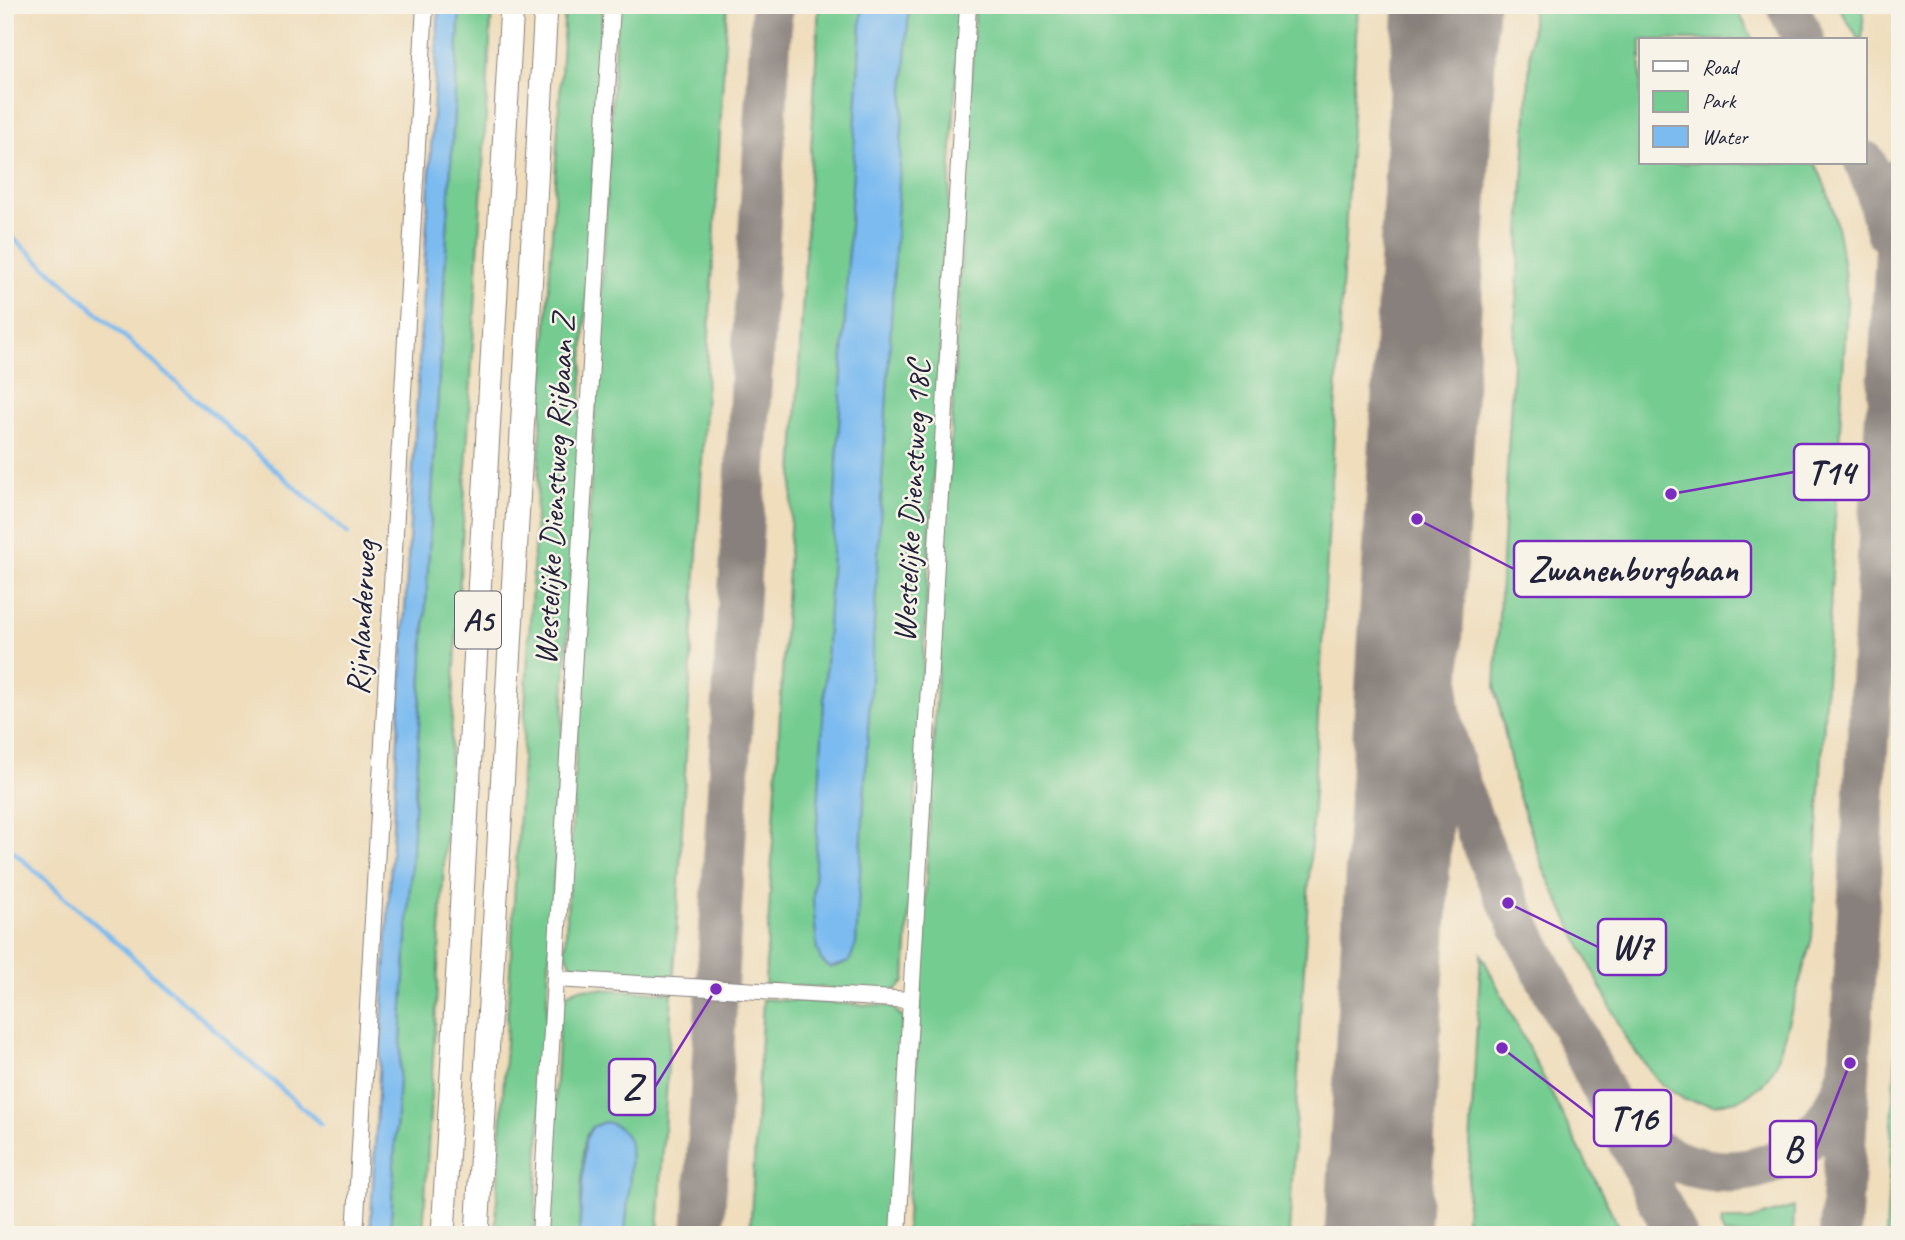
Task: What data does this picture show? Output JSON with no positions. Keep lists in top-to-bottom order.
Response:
{
  "streets": {
    "highway": ["A5"],
    "street": ["Westelijke Dienstweg Rijbaan Z", "Westelijke Dienstweg 18C", "Rijnlanderweg"]
  },
  "places": [
    "T14",
    "Zwanenburgbaan",
    "W7",
    "Z",
    "T16",
    "B"
  ],
  "legend": ["Road", "Park", "Water"]
}
